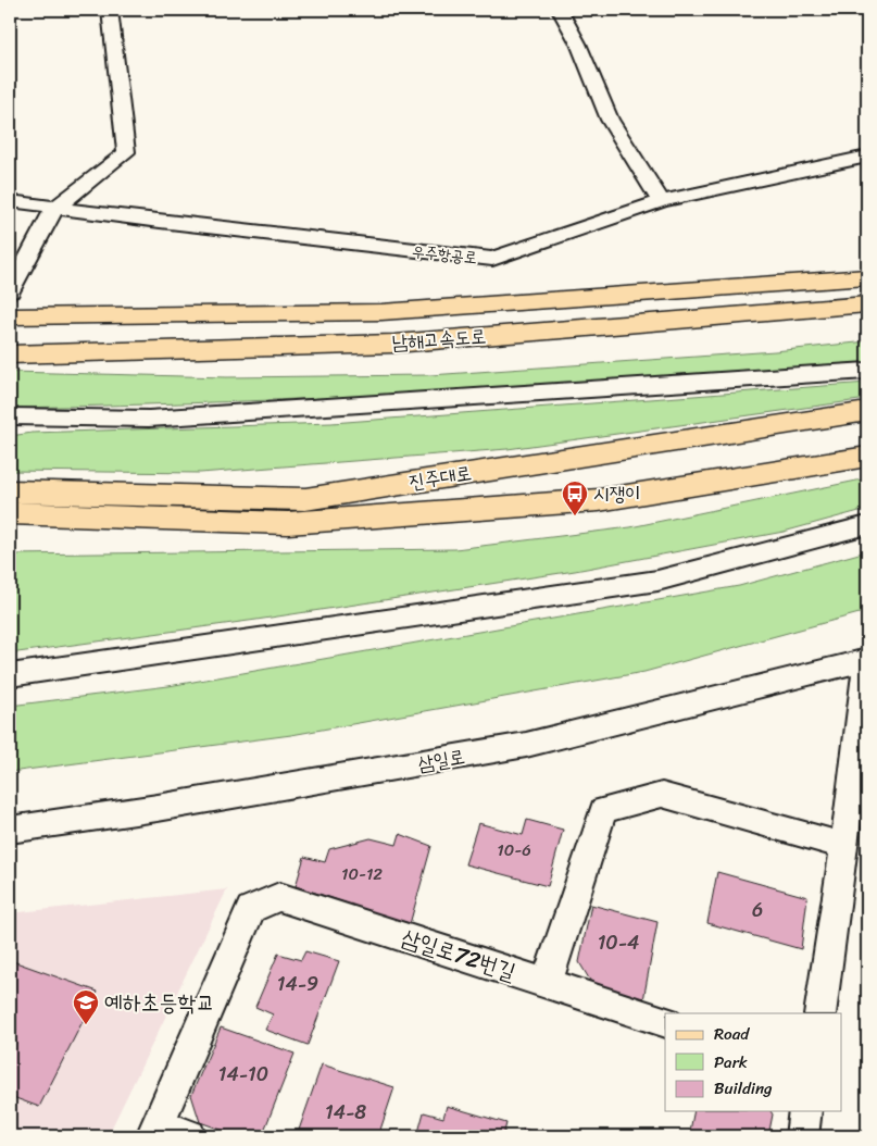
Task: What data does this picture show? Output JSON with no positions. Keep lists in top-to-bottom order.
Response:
{
  "streets": {
    "main road": ["남해고속도로", "진주대로"],
    "street": ["우주항공로", "삼일로", "삼일로72번길"]
  },
  "places": {
    "bus stop": ["시쟁이"],
    "school or university": ["예하초등학교"]
  },
  "house_numbers": [
    "10-6",
    "10-12",
    "6",
    "10-4",
    "14-9",
    "14-10",
    "14-8"
  ],
  "legend": ["Road", "Park", "Building"]
}
